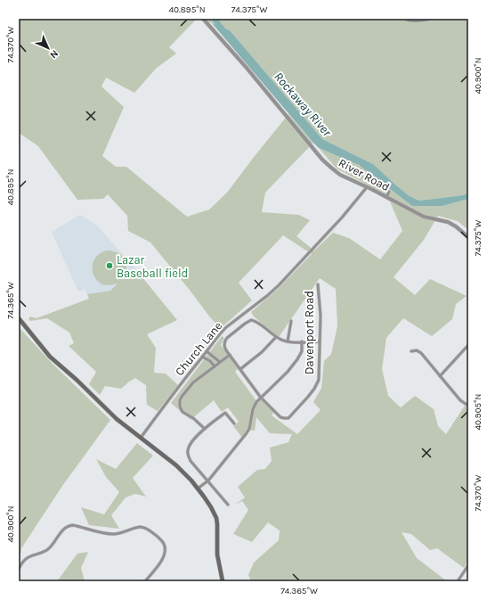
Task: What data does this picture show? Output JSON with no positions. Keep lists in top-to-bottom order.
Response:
{
  "streets": {
    "street": ["River Road", "Davenport Road", "Church Lane"]
  },
  "crossings": [
    ["River Road", "Church Lane"]
  ],
  "water": ["Rockaway River"],
  "places": ["Lazar Baseball field"],
  "north": "bottom right",
  "coordinates": [
    "40.895°N",
    "74.375°W",
    "74.370°W",
    "40.900°N",
    "74.365°W",
    "40.905°N"
  ]
}
